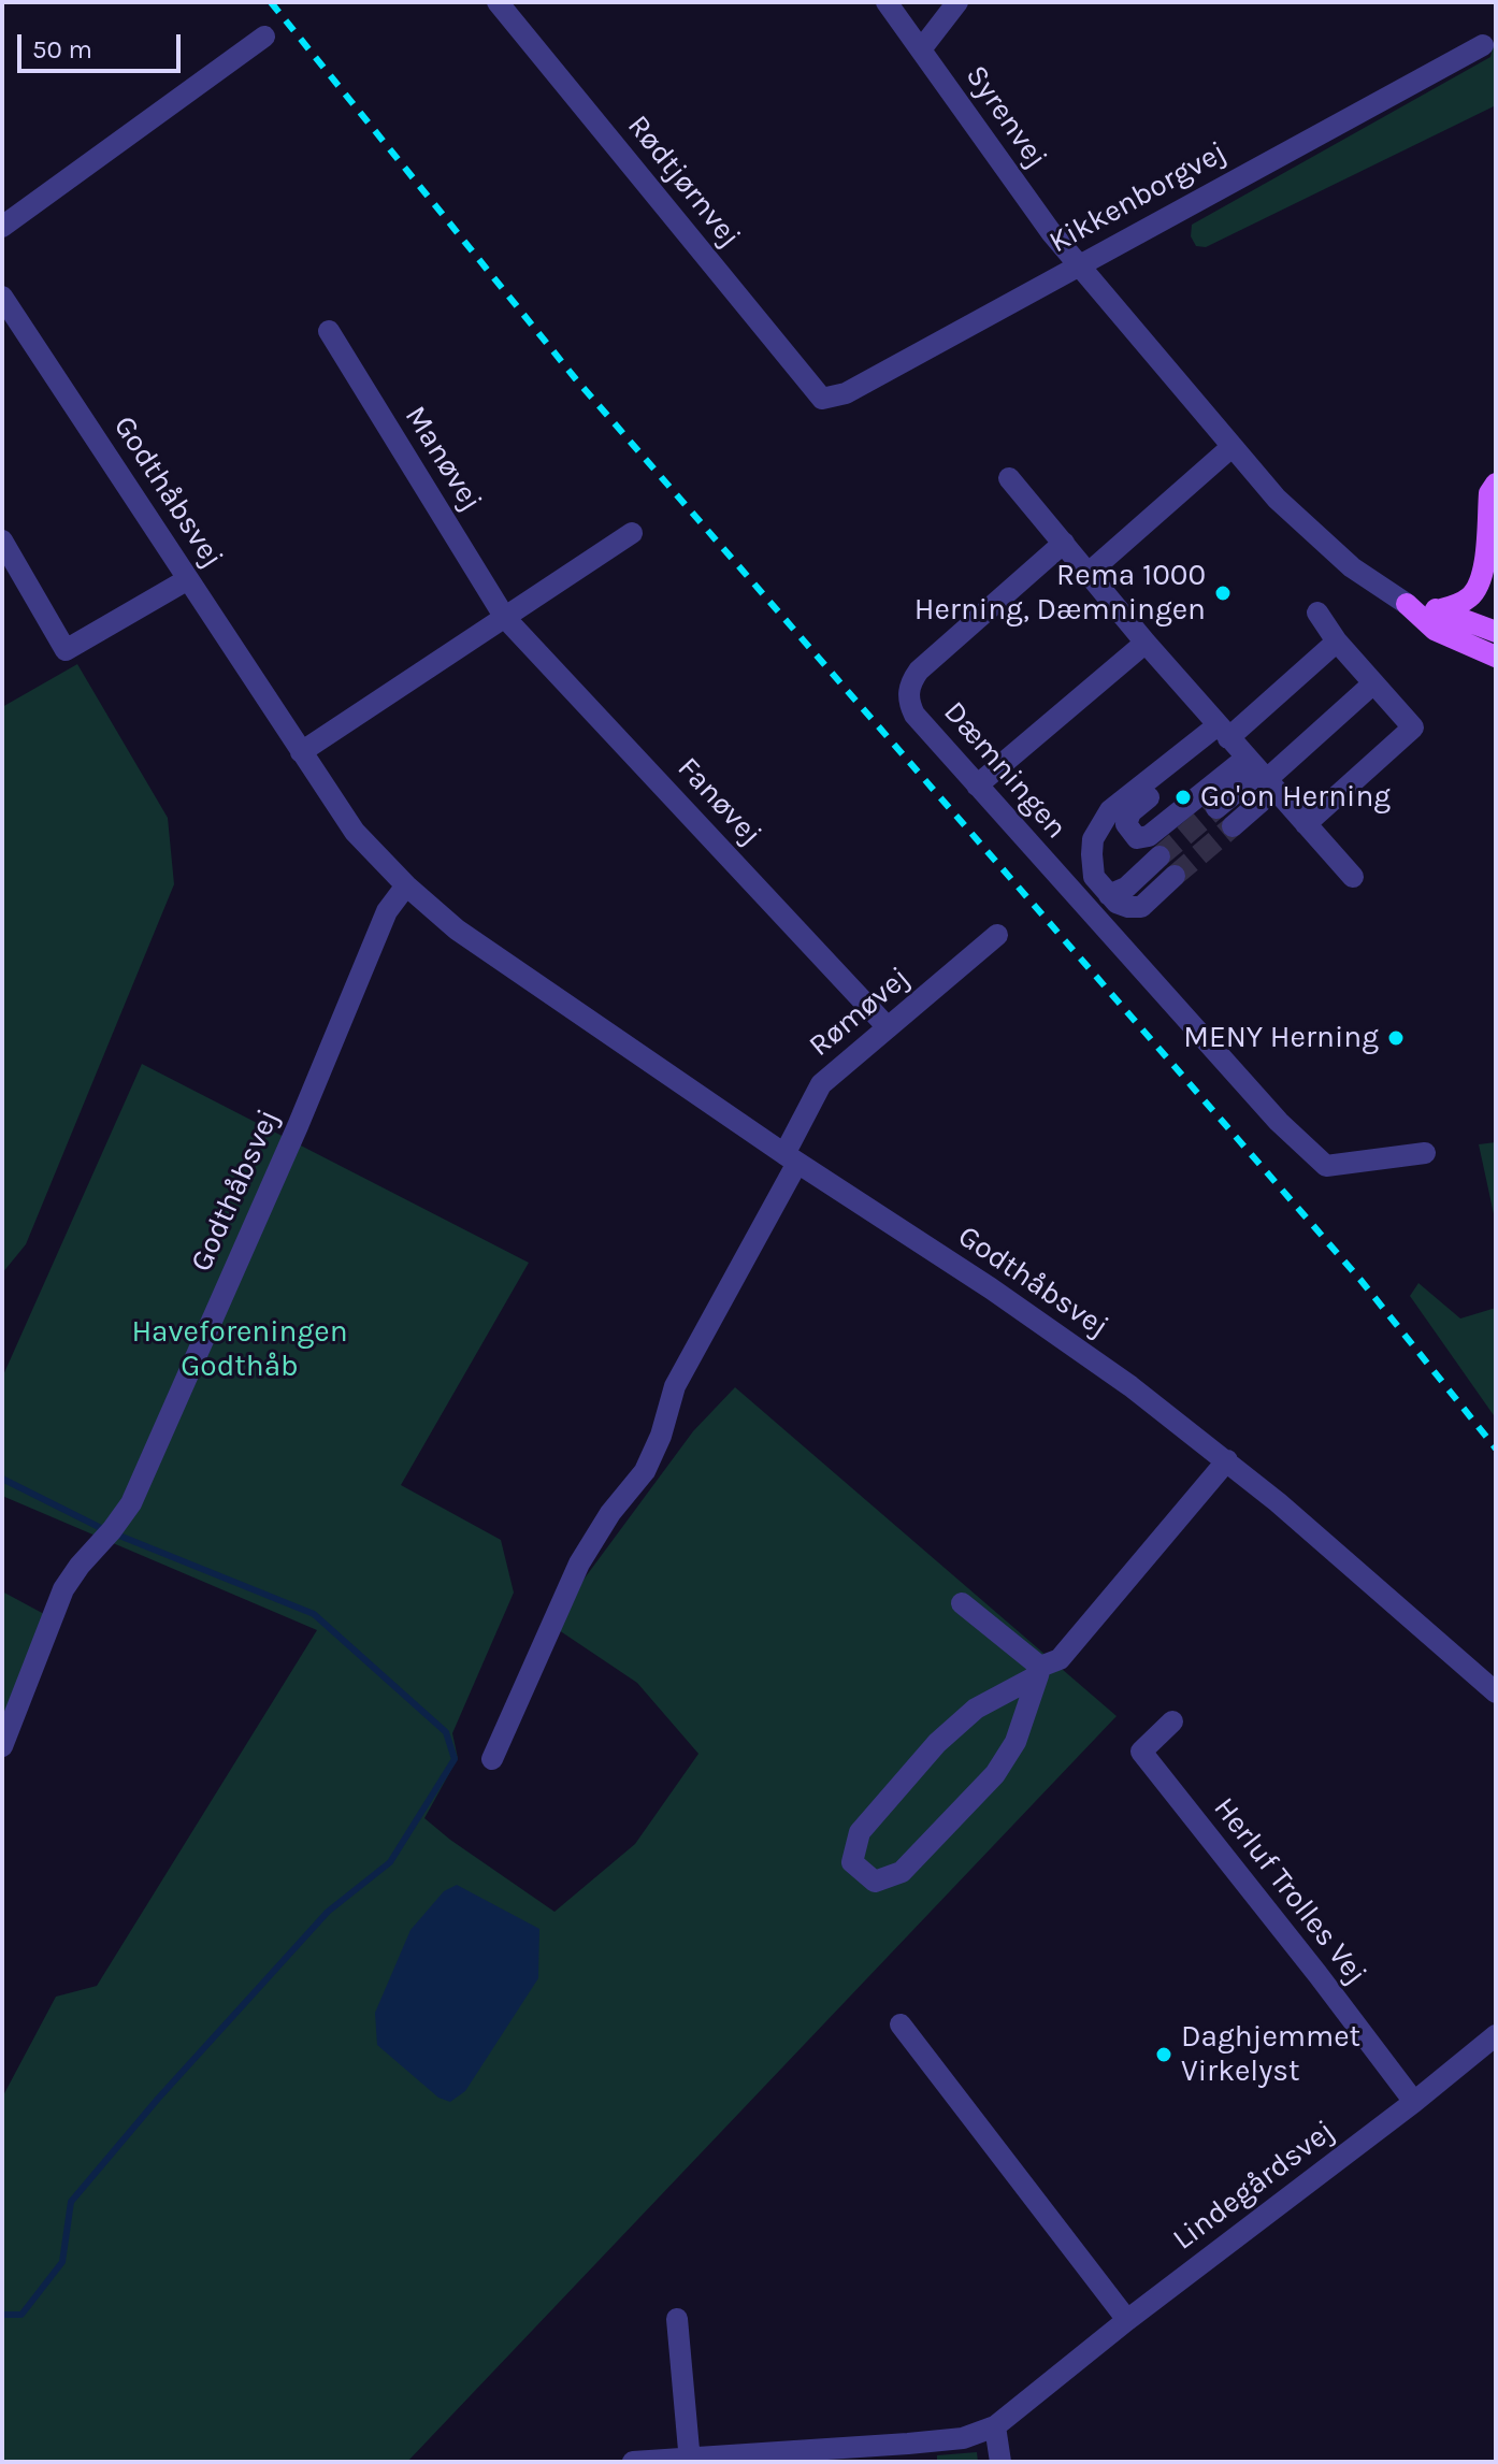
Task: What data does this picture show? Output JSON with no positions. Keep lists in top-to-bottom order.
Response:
{
  "streets": {
    "street": [
      "Syrenvej",
      "Rødtjørnvej",
      "Kikkenborgvej",
      "Manøvej",
      "Godthåbsvej",
      "Dæmningen",
      "Fanøvej",
      "Rømøvej",
      "Herluf Trolles Vej",
      "Lindegårdsvej"
    ]
  },
  "crossings": [
    ["Syrenvej", "Kikkenborgvej"],
    ["Rødtjørnvej", "Kikkenborgvej"],
    ["Manøvej", "Fanøvej"],
    ["Godthåbsvej", "Rømøvej"],
    ["Fanøvej", "Rømøvej"],
    ["Herluf Trolles Vej", "Lindegårdsvej"]
  ],
  "parks": ["Haveforeningen Godthåb"],
  "places": [
    "Rema 1000 Herning, Dæmningen",
    "Go'on Herning",
    "MENY Herning",
    "Daghjemmet Virkelyst"
  ],
  "scale_bar": "50 m"
}
